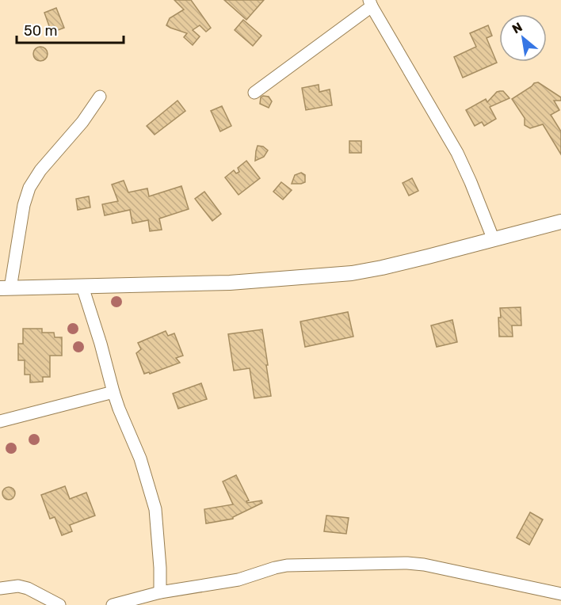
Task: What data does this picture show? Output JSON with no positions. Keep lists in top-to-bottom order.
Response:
{
  "scale_bar": "50 m",
  "north": "top left"
}
